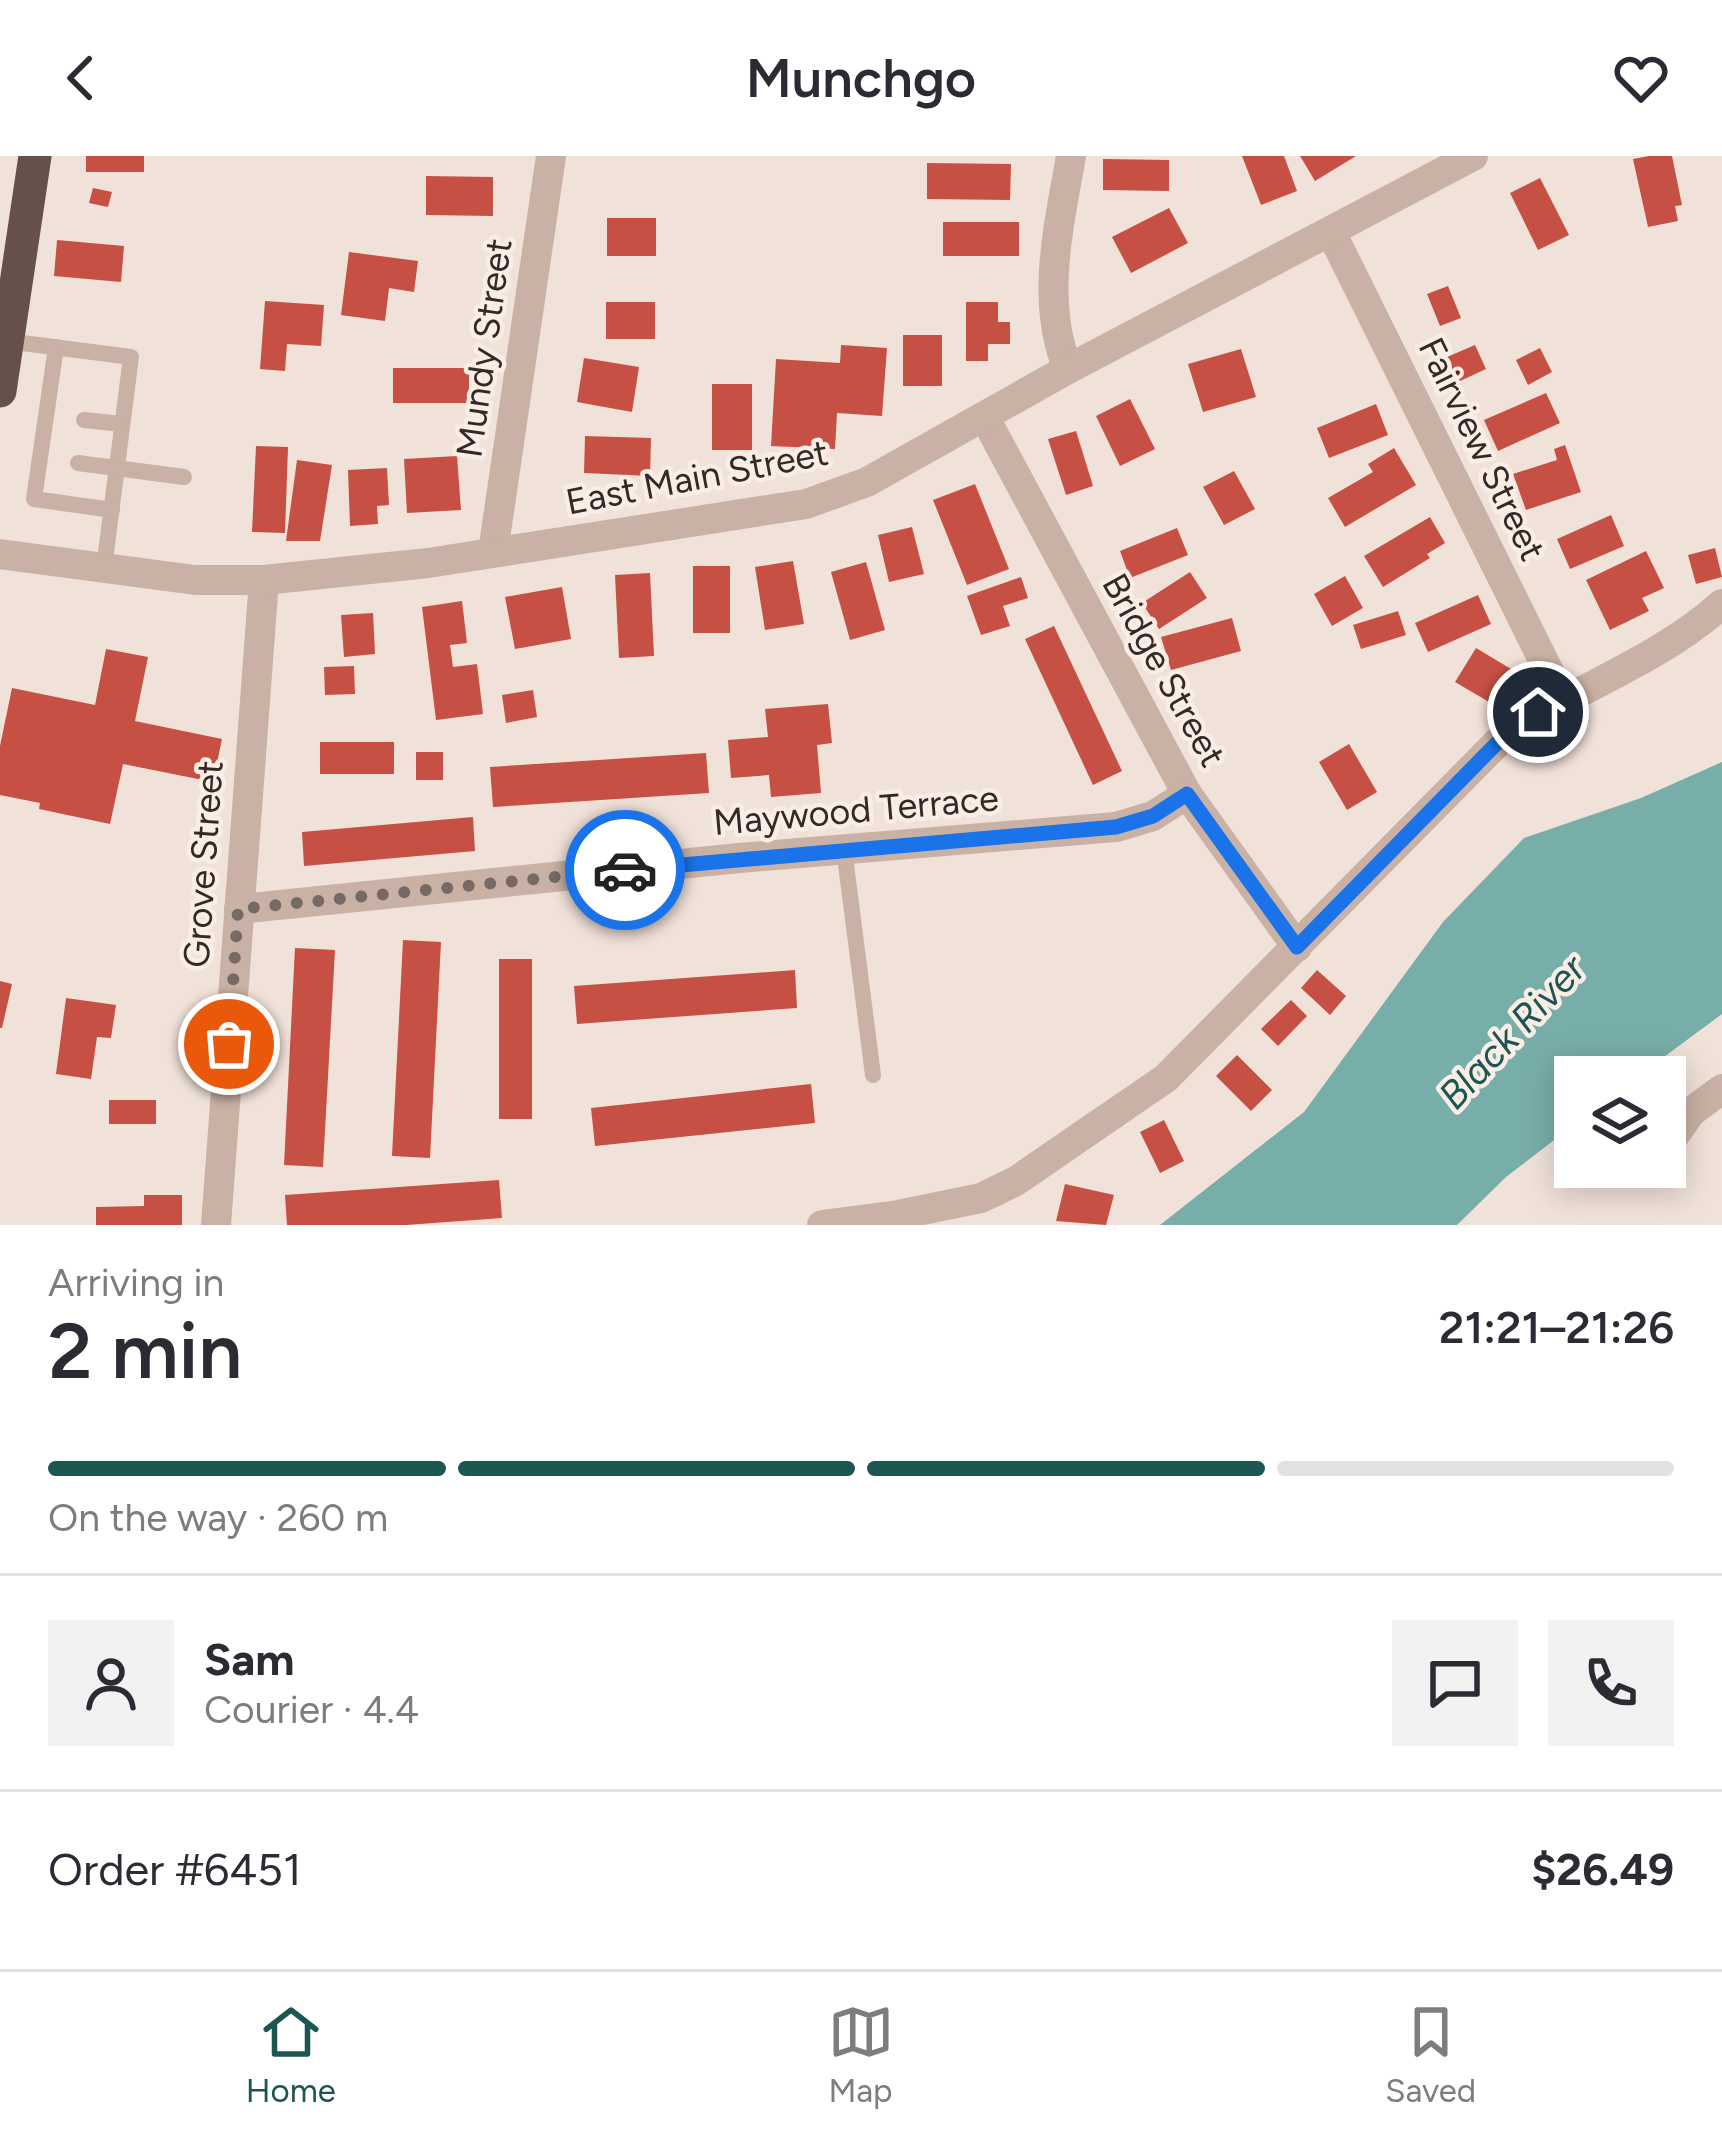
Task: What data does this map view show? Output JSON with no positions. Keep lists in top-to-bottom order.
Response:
{
  "streets": {
    "street": [
      "Mundy Street",
      "Fairview Street",
      "East Main Street",
      "Bridge Street",
      "Maywood Terrace",
      "Grove Street"
    ]
  },
  "crossings": [
    ["Mundy Street", "East Main Street"],
    ["Fairview Street", "East Main Street"],
    ["East Main Street", "Bridge Street"],
    ["East Main Street", "Grove Street"],
    ["Bridge Street", "Maywood Terrace"],
    ["Maywood Terrace", "Grove Street"]
  ],
  "water": ["Black River"],
  "page": {
    "header": "Munchgo",
    "heading": ["2 min", "Arriving in", "21:21–21:26"],
    "panel": [
      "Sam",
      "Courier · 4.4",
      "Order #6451",
      "$26.49"
    ],
    "bar": "On the way · 260 m",
    "tabs": ["Home", "Map", "Saved"]
  }
}
